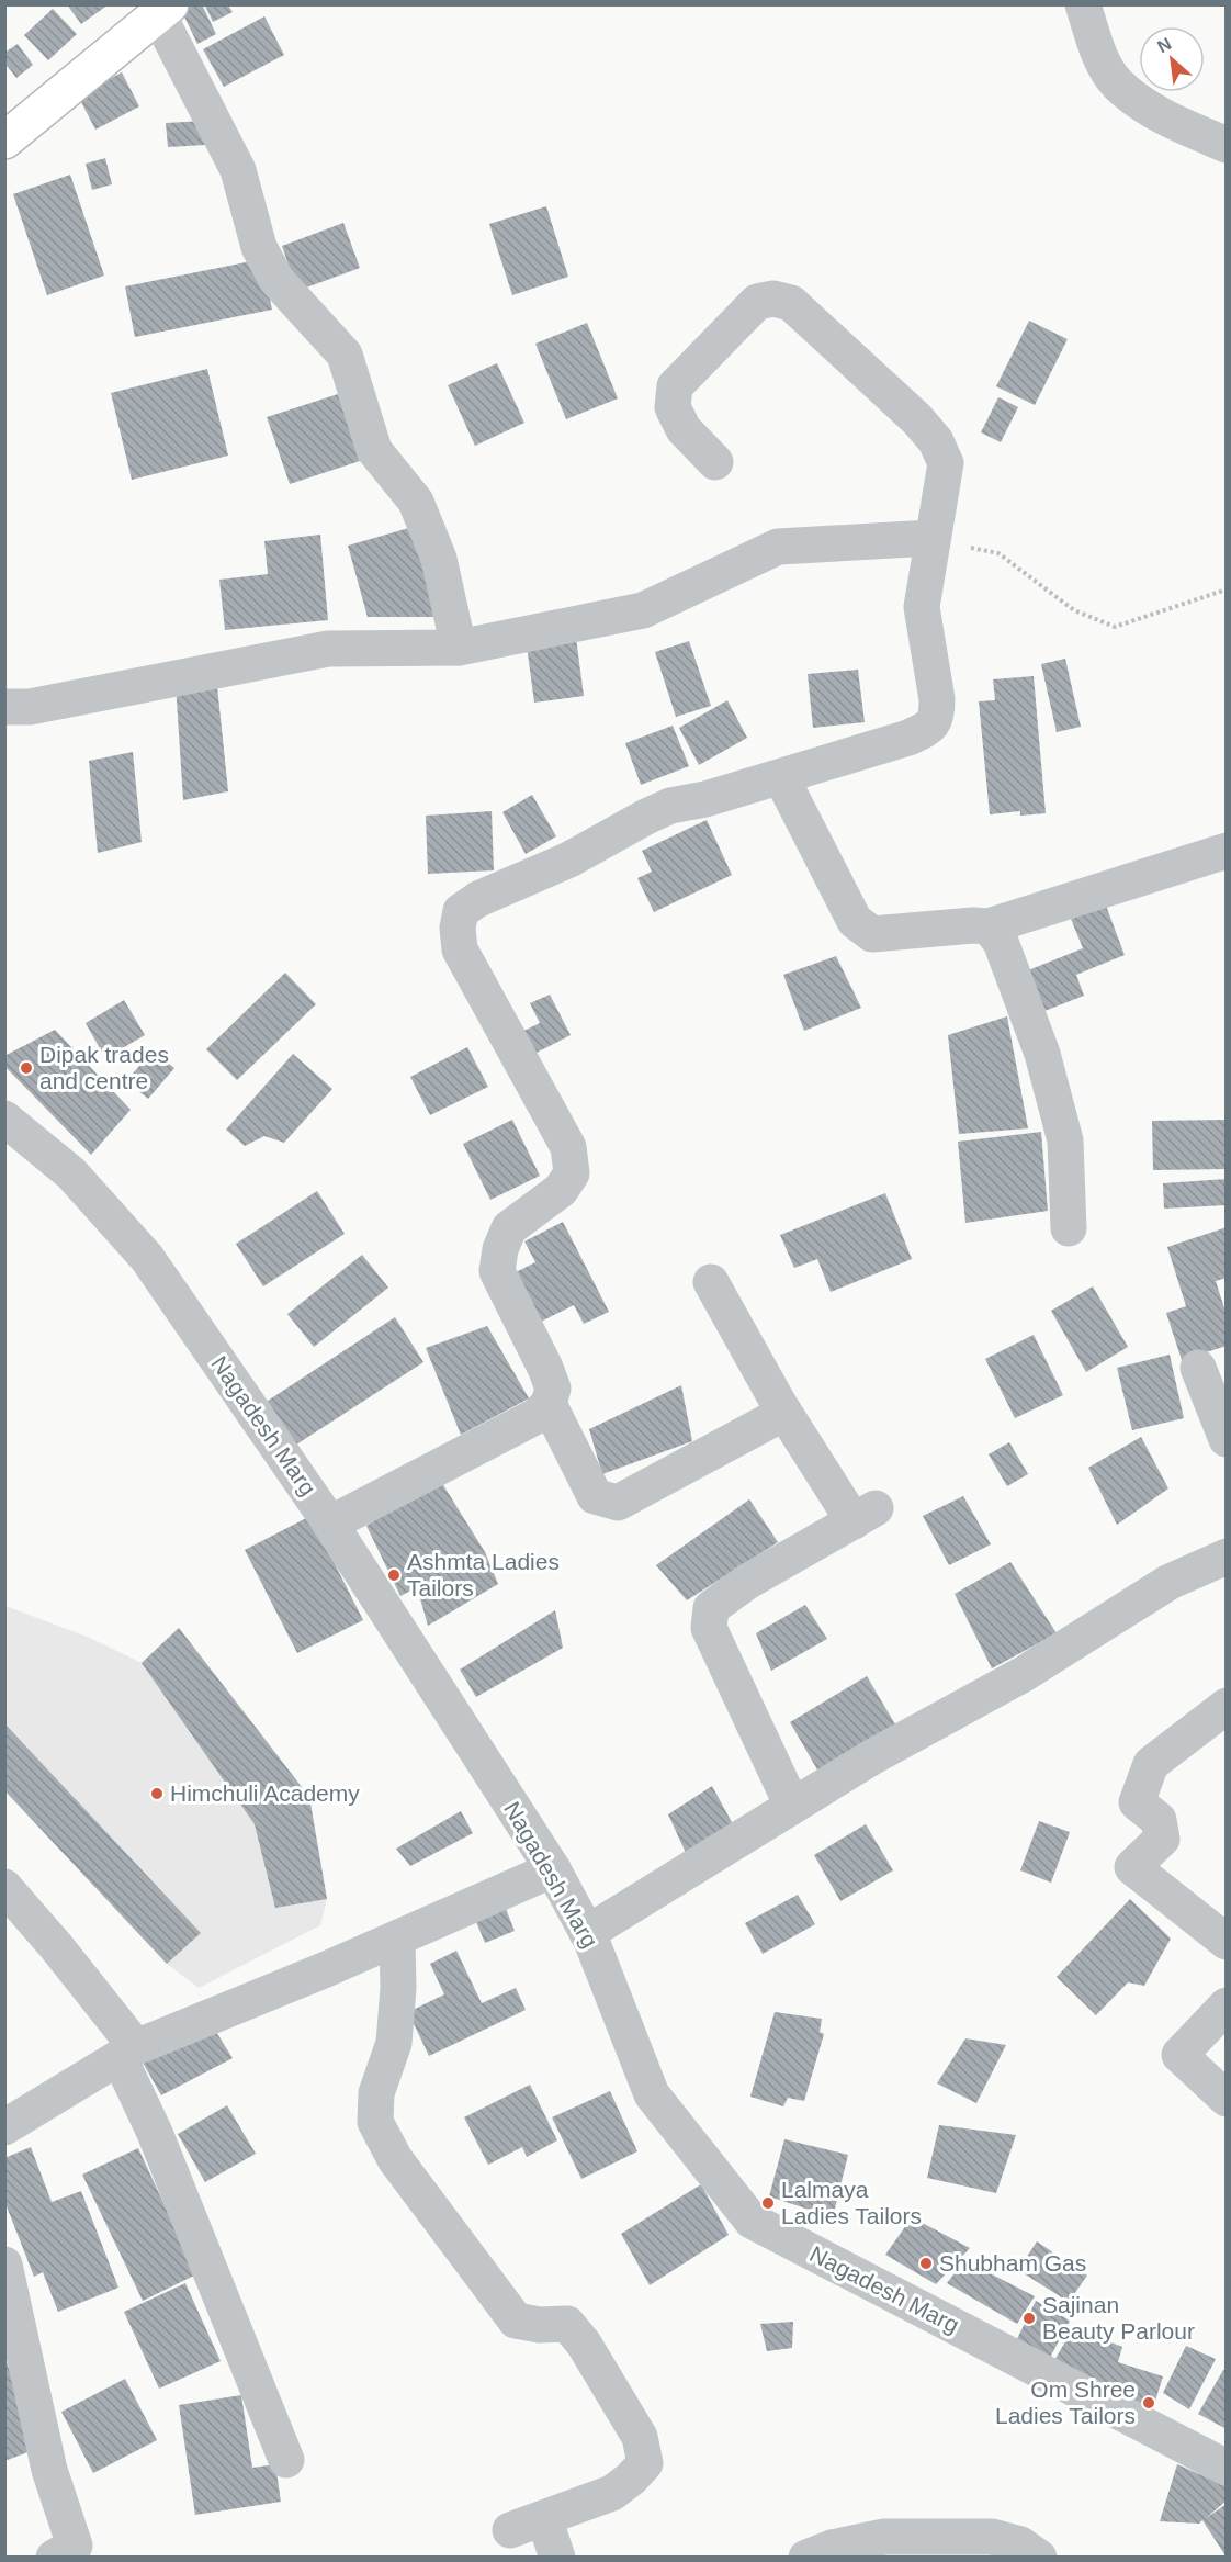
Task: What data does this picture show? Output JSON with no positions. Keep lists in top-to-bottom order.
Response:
{
  "streets": {
    "street": ["Nagadesh Marg"]
  },
  "places": [
    "Dipak trades and centre",
    "Ashmta Ladies Tailors",
    "Himchuli Academy",
    "Lalmaya Ladies Tailors",
    "Shubham Gas",
    "Sajinan Beauty Parlour",
    "Om Shree Ladies Tailors"
  ],
  "north": "top left"
}
